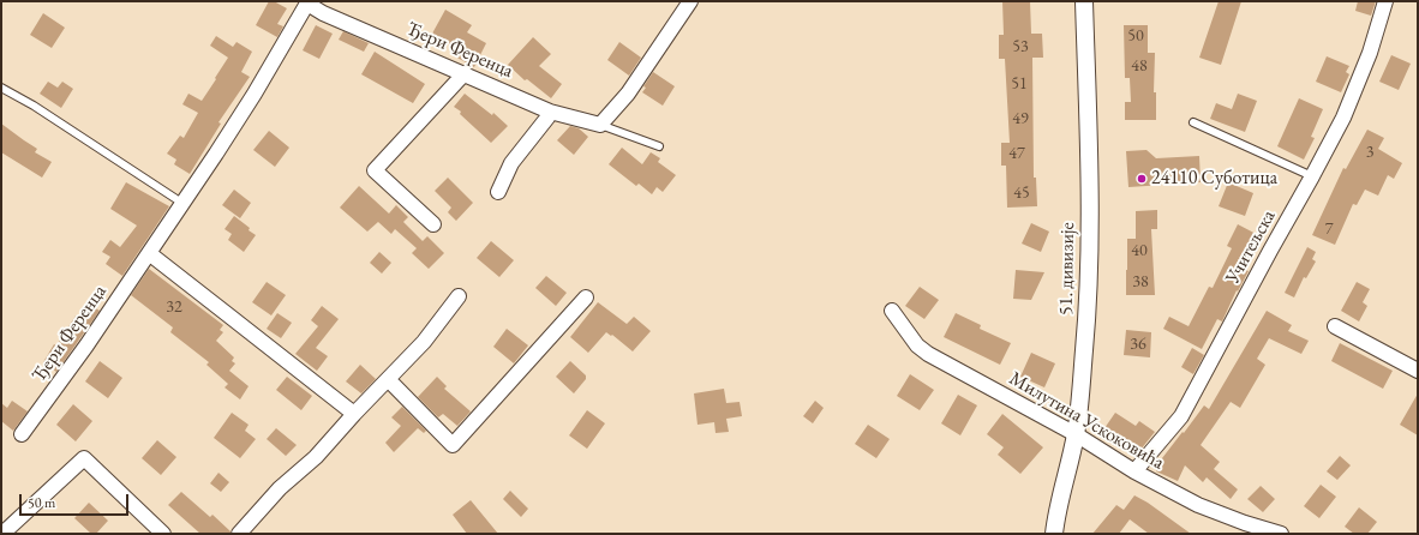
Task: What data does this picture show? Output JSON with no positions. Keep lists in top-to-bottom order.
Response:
{
  "streets": {
    "street": [
      "Ђери Ференца",
      "Учитељска",
      "51. дивизије",
      "Милутина Ускоковића"
    ]
  },
  "crossings": [
    ["Учитељска", "Милутина Ускоковића"],
    ["51. дивизије", "Милутина Ускоковића"]
  ],
  "places": ["24110 Суботица"],
  "house_numbers": [
    "50",
    "53",
    "48",
    "51",
    "49",
    "3",
    "47",
    "45",
    "7",
    "40",
    "38",
    "32",
    "36"
  ],
  "scale_bar": "50 m"
}
